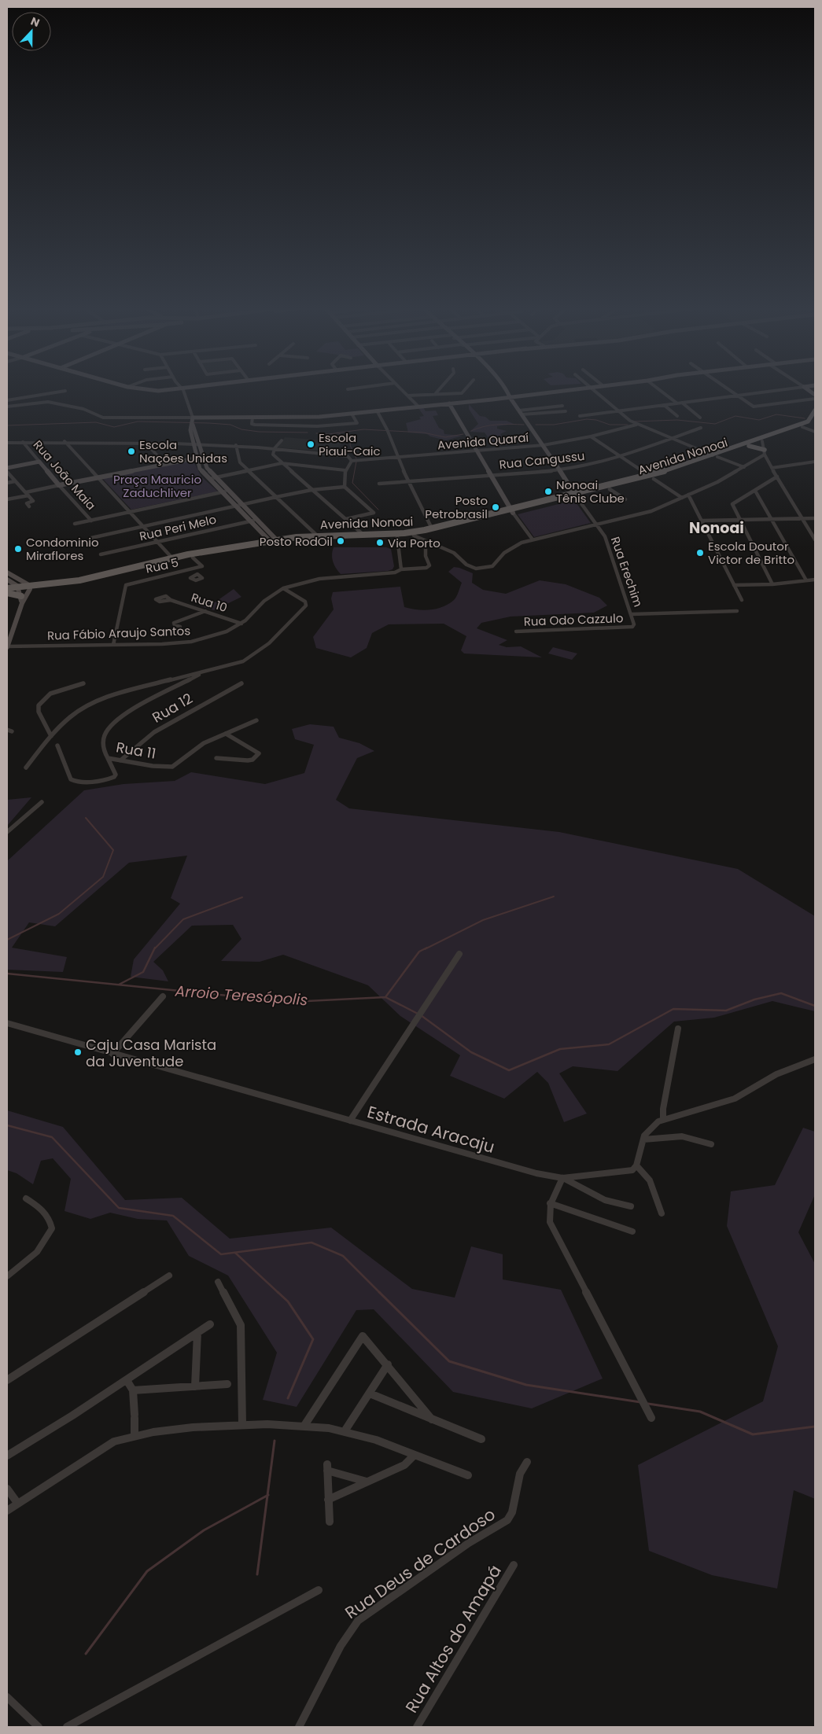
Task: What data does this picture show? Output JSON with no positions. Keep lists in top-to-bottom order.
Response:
{
  "streets": {
    "main road": ["Avenida Nonoai"],
    "street": [
      "Avenida Quaraí",
      "Rua Cangussu",
      "Rua João Maia",
      "Rua Peri Melo",
      "Rua 5",
      "Rua Erechim",
      "Rua 10",
      "Rua Odo Cazzulo",
      "Rua Fábio Araujo Santos",
      "Rua 12",
      "Rua 11",
      "Estrada Aracaju",
      "Rua Deus de Cardoso",
      "Rua Altos do Amapá"
    ]
  },
  "crossings": [
    ["Avenida Quaraí", "Rua Erechim"],
    ["Avenida Nonoai", "Rua 5"],
    ["Avenida Nonoai", "Rua Erechim"],
    ["Rua Cangussu", "Rua Erechim"],
    ["Rua 5", "Rua Fábio Araujo Santos"],
    ["Rua Erechim", "Rua Odo Cazzulo"],
    ["Rua 10", "Rua Fábio Araujo Santos"],
    ["Rua 12", "Rua 11"]
  ],
  "districts": ["Nonoai"],
  "water": ["Arroio Teresópolis"],
  "parks": ["Praça Mauricio Zaduchliver"],
  "places": [
    "Escola Piaui-Caic",
    "Escola Nações Unidas",
    "Nonoai Tênis Clube",
    "Posto Petrobrasil",
    "Posto RodOil",
    "Via Porto",
    "Condominio Miraflores",
    "Escola Doutor Victor de Britto",
    "Caju Casa Marista da Juventude"
  ],
  "north": "top"
}
